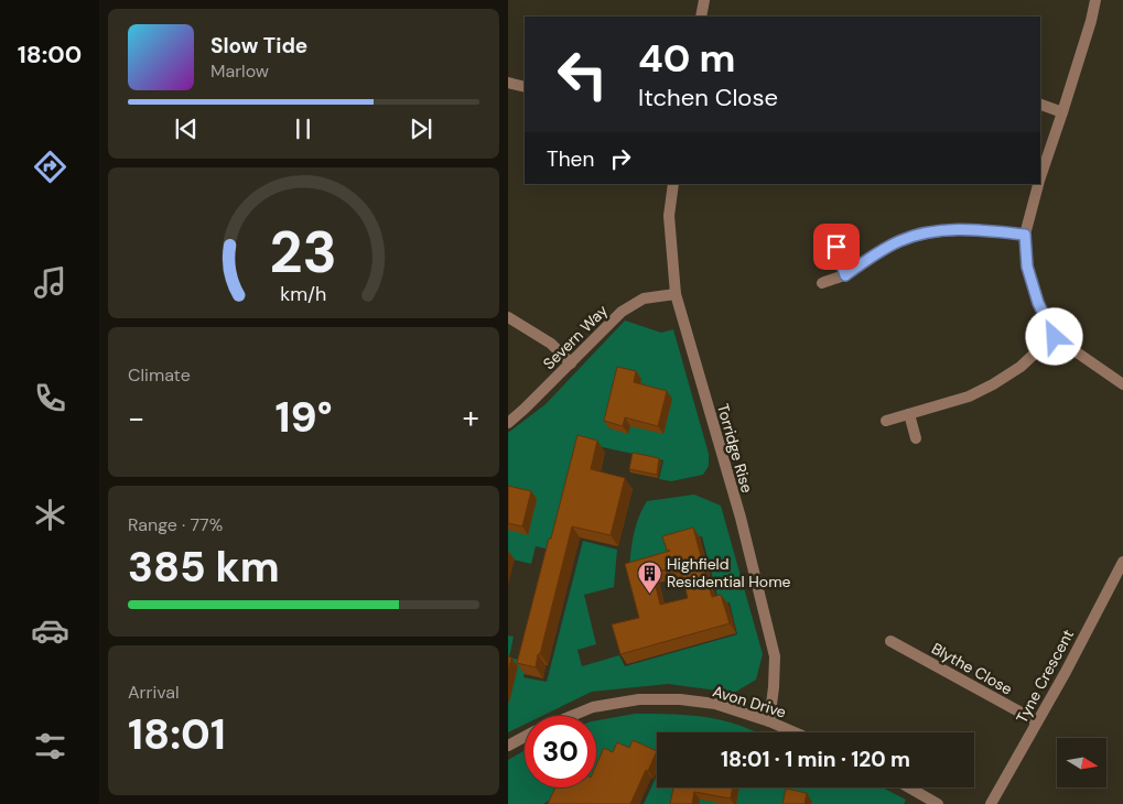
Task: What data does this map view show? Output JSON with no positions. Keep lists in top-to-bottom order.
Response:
{
  "streets": {
    "street": [
      "Severn Way",
      "Torridge Rise",
      "Blythe Close",
      "Tyne Crescent",
      "Avon Drive"
    ]
  },
  "crossings": [
    ["Severn Way", "Torridge Rise"],
    ["Torridge Rise", "Avon Drive"],
    ["Blythe Close", "Tyne Crescent"]
  ],
  "places": {
    "building": ["Highfield Residential Home"]
  },
  "north": "right",
  "page": {
    "tabs": "18:00",
    "turn": ["40 m", "Itchen Close"],
    "song": ["Slow Tide", "Marlow"],
    "then": "Then",
    "tile": [
      "Climate",
      ["Range · 77%", "385 km"],
      ["Arrival", "18:01"]
    ],
    "heat": ["−", "19°", "+"],
    "limit": "30",
    "trip": "18:01 · 1 min · 120 m",
    "gauge": ["23", "km/h"]
  }
}
